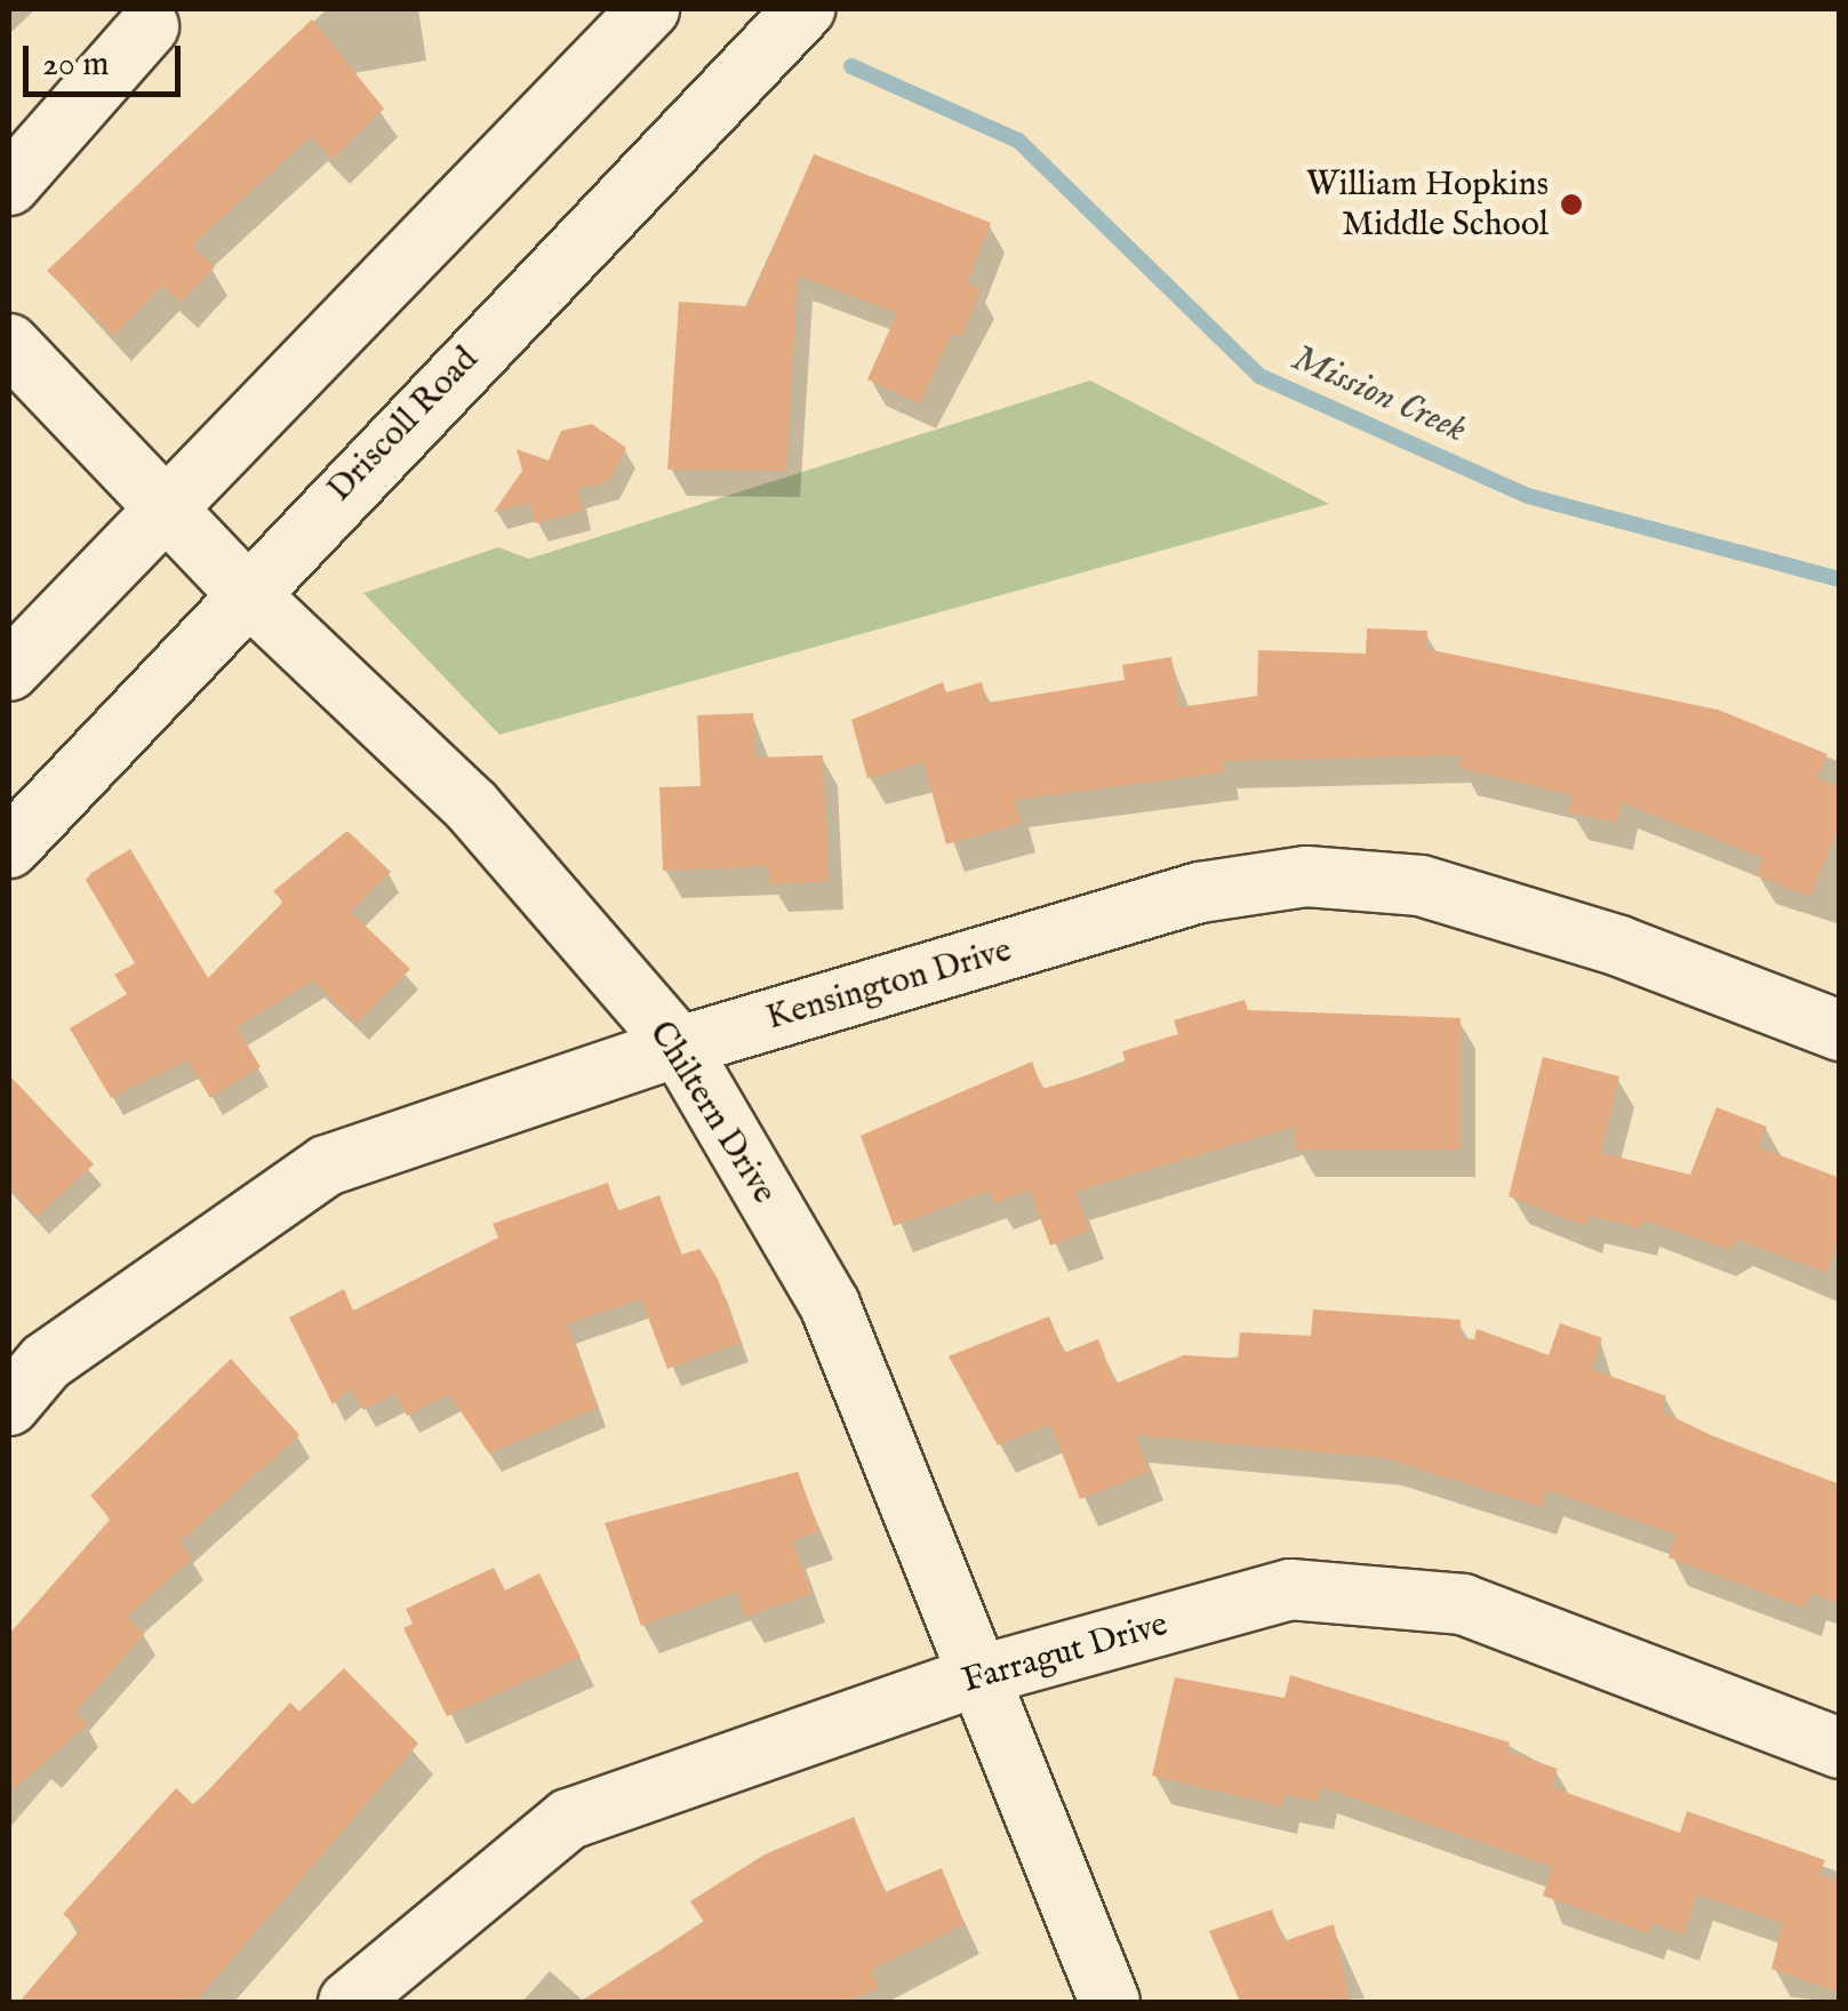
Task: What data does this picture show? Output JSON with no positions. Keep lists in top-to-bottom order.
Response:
{
  "streets": {
    "street": [
      "Driscoll Road",
      "Kensington Drive",
      "Chiltern Drive",
      "Farragut Drive"
    ]
  },
  "crossings": [
    ["Driscoll Road", "Chiltern Drive"],
    ["Kensington Drive", "Chiltern Drive"],
    ["Chiltern Drive", "Farragut Drive"]
  ],
  "water": ["Mission Creek"],
  "places": ["William Hopkins Middle School"],
  "scale_bar": "20 m"
}
